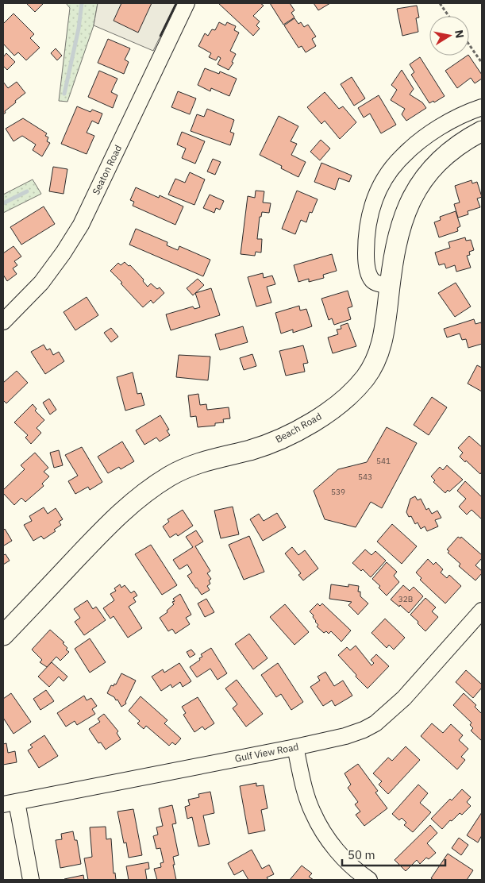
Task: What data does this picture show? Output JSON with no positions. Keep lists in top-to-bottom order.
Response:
{
  "streets": {
    "main road": ["Beach Road"],
    "street": ["Seaton Road", "Gulf View Road"]
  },
  "house_numbers": [
    "541",
    "543",
    "539",
    "32B"
  ],
  "scale_bar": "50 m",
  "north": "right"
}
